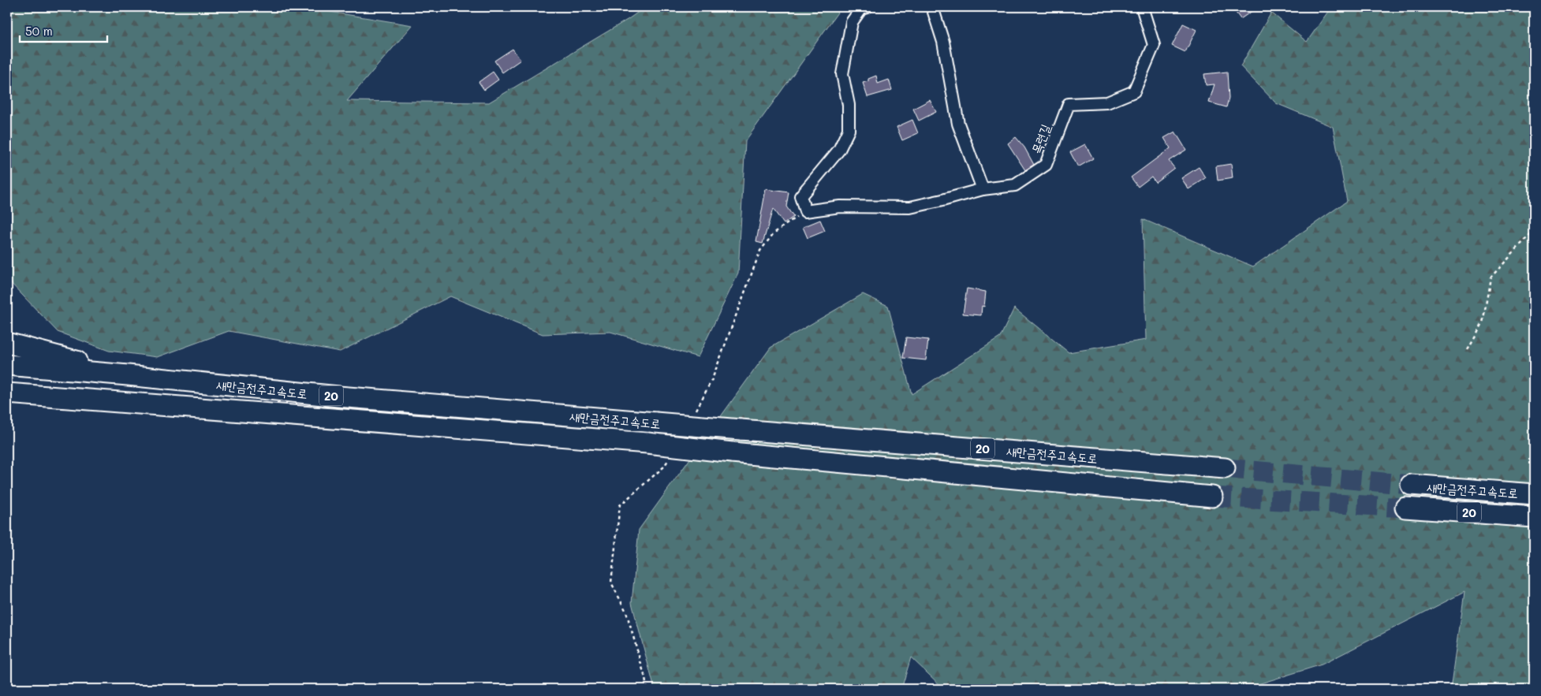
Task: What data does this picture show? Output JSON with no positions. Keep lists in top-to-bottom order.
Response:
{
  "streets": {
    "highway": ["새만금전주고속도로", "20"],
    "street": ["목련길"]
  },
  "scale_bar": "50 m"
}
